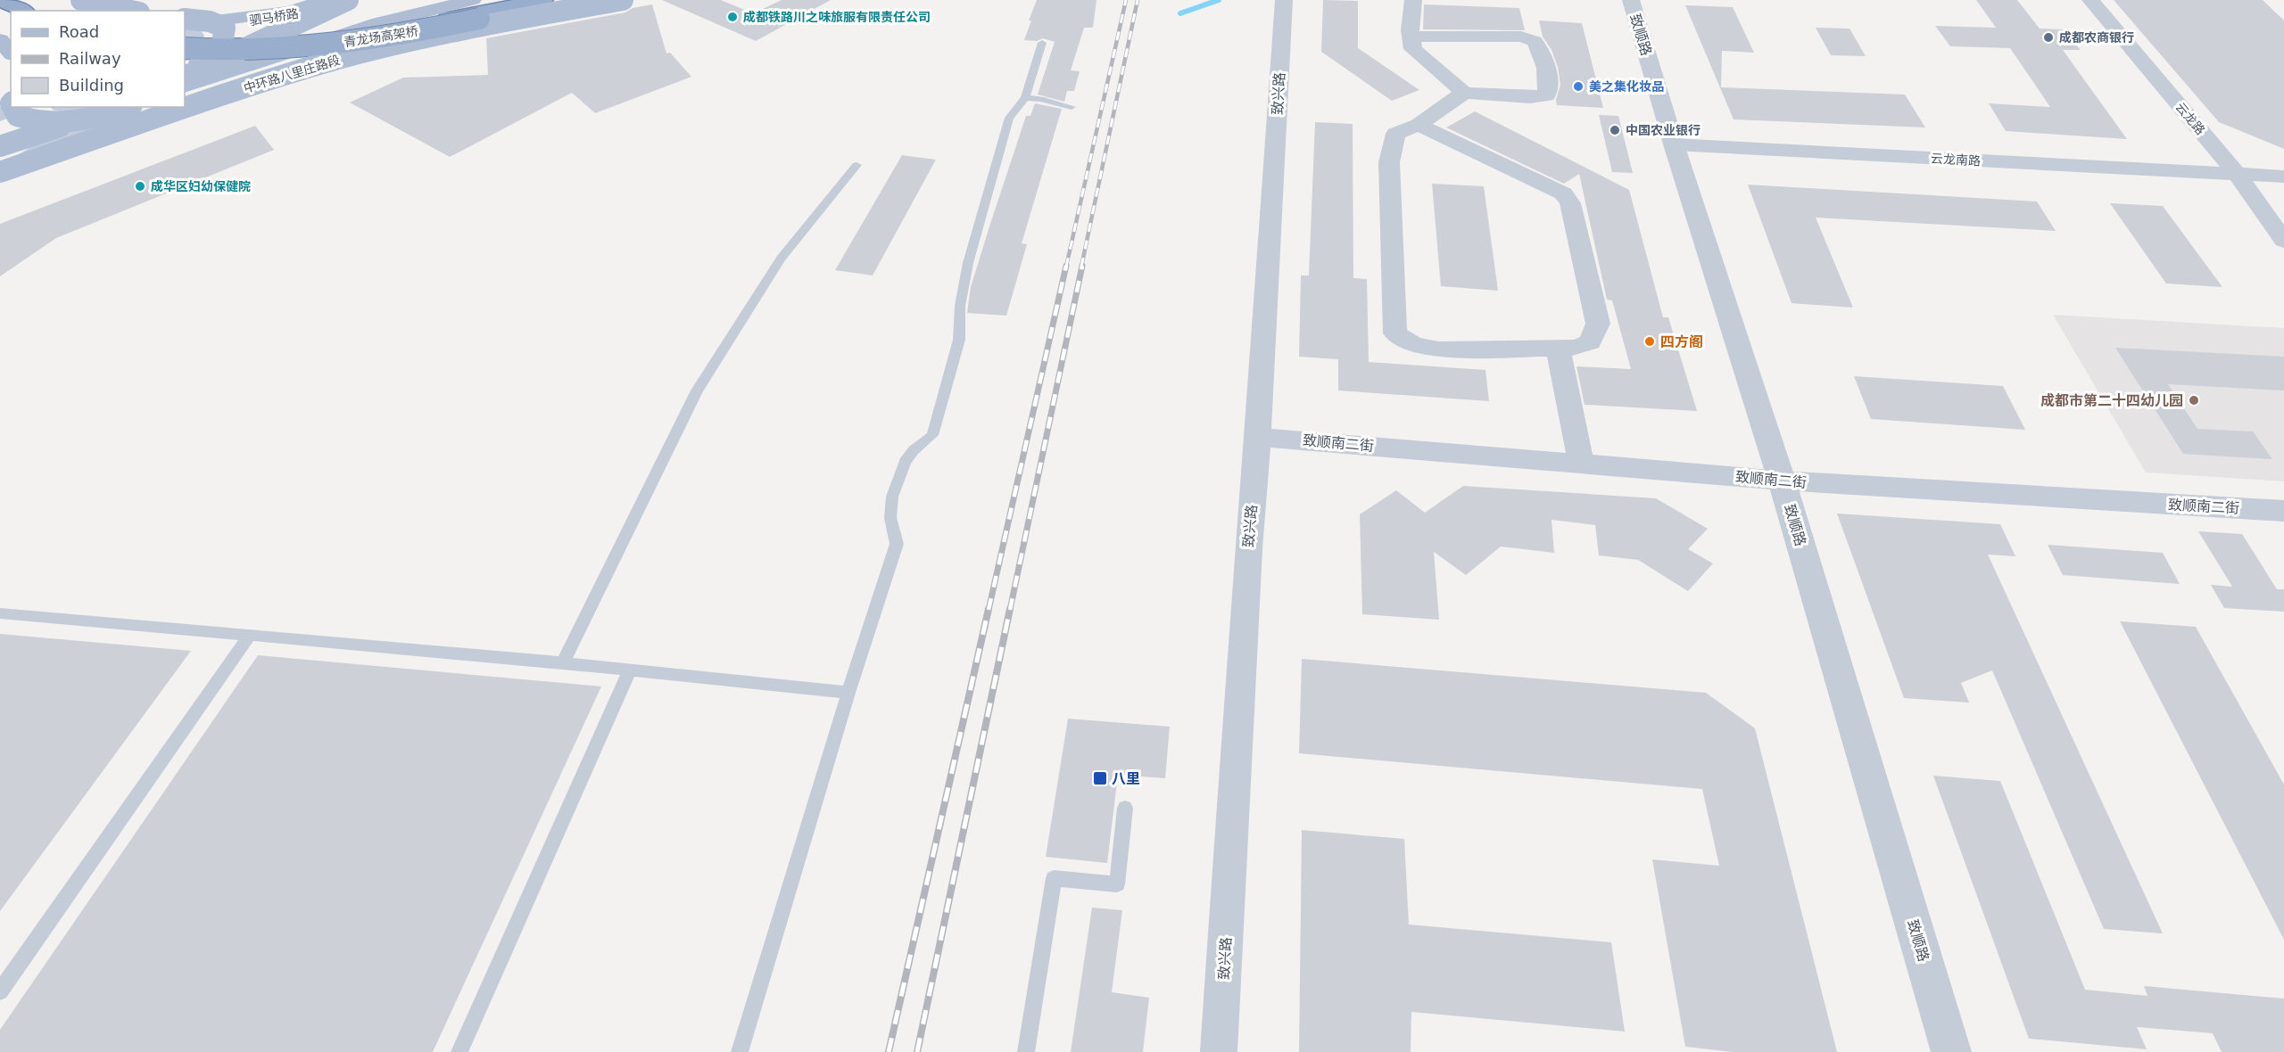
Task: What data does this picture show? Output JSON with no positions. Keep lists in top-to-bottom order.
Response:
{
  "streets": {
    "highway": ["青龙场高架桥"],
    "main road": ["驷马桥路", "中环路八里庄路段"],
    "street": [
      "致顺路",
      "致兴路",
      "云龙路",
      "云龙南路",
      "致顺南二街"
    ]
  },
  "crossings": [
    ["驷马桥路", "青龙场高架桥"],
    ["致顺路", "云龙南路"],
    ["致顺路", "致顺南二街"],
    ["致兴路", "致顺南二街"],
    ["云龙路", "云龙南路"]
  ],
  "places": {
    "other": [
      "成都铁路川之味旅服有限责任公司",
      "成都农商银行",
      "美之集化妆品",
      "中国农业银行",
      "成华区妇幼保健院",
      "四方阁",
      "成都市第二十四幼儿园"
    ],
    "transit": ["八里"]
  },
  "legend": ["Road", "Railway", "Building"]
}
